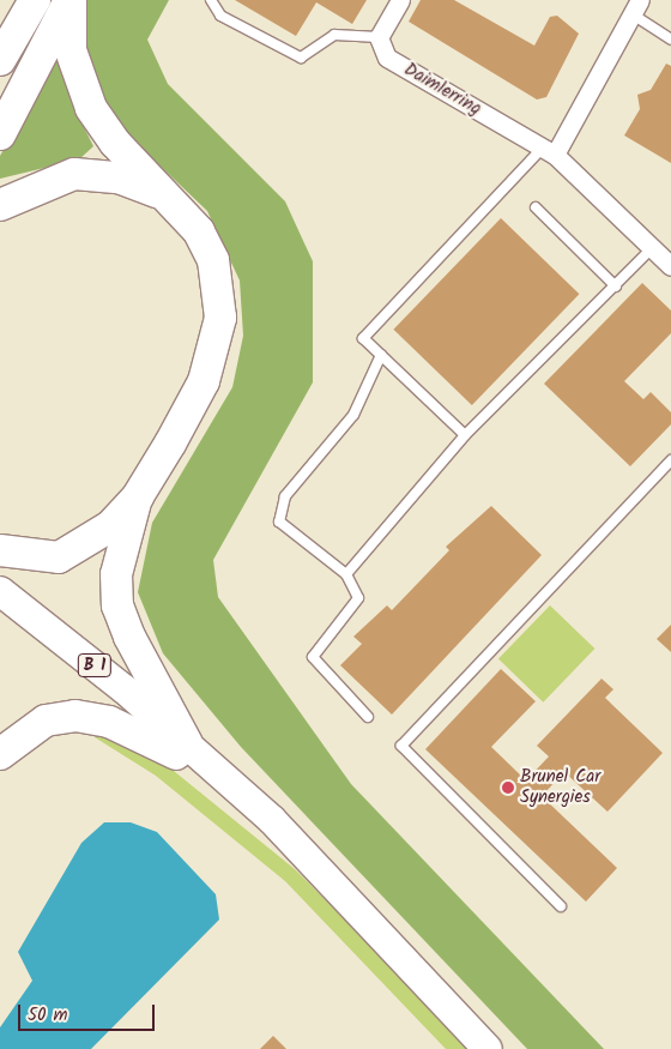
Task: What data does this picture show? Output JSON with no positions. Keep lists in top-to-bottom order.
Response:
{
  "streets": {
    "main road": ["B 1"],
    "street": ["Daimlerring"]
  },
  "places": ["Brunel Car Synergies"],
  "scale_bar": "50 m"
}
